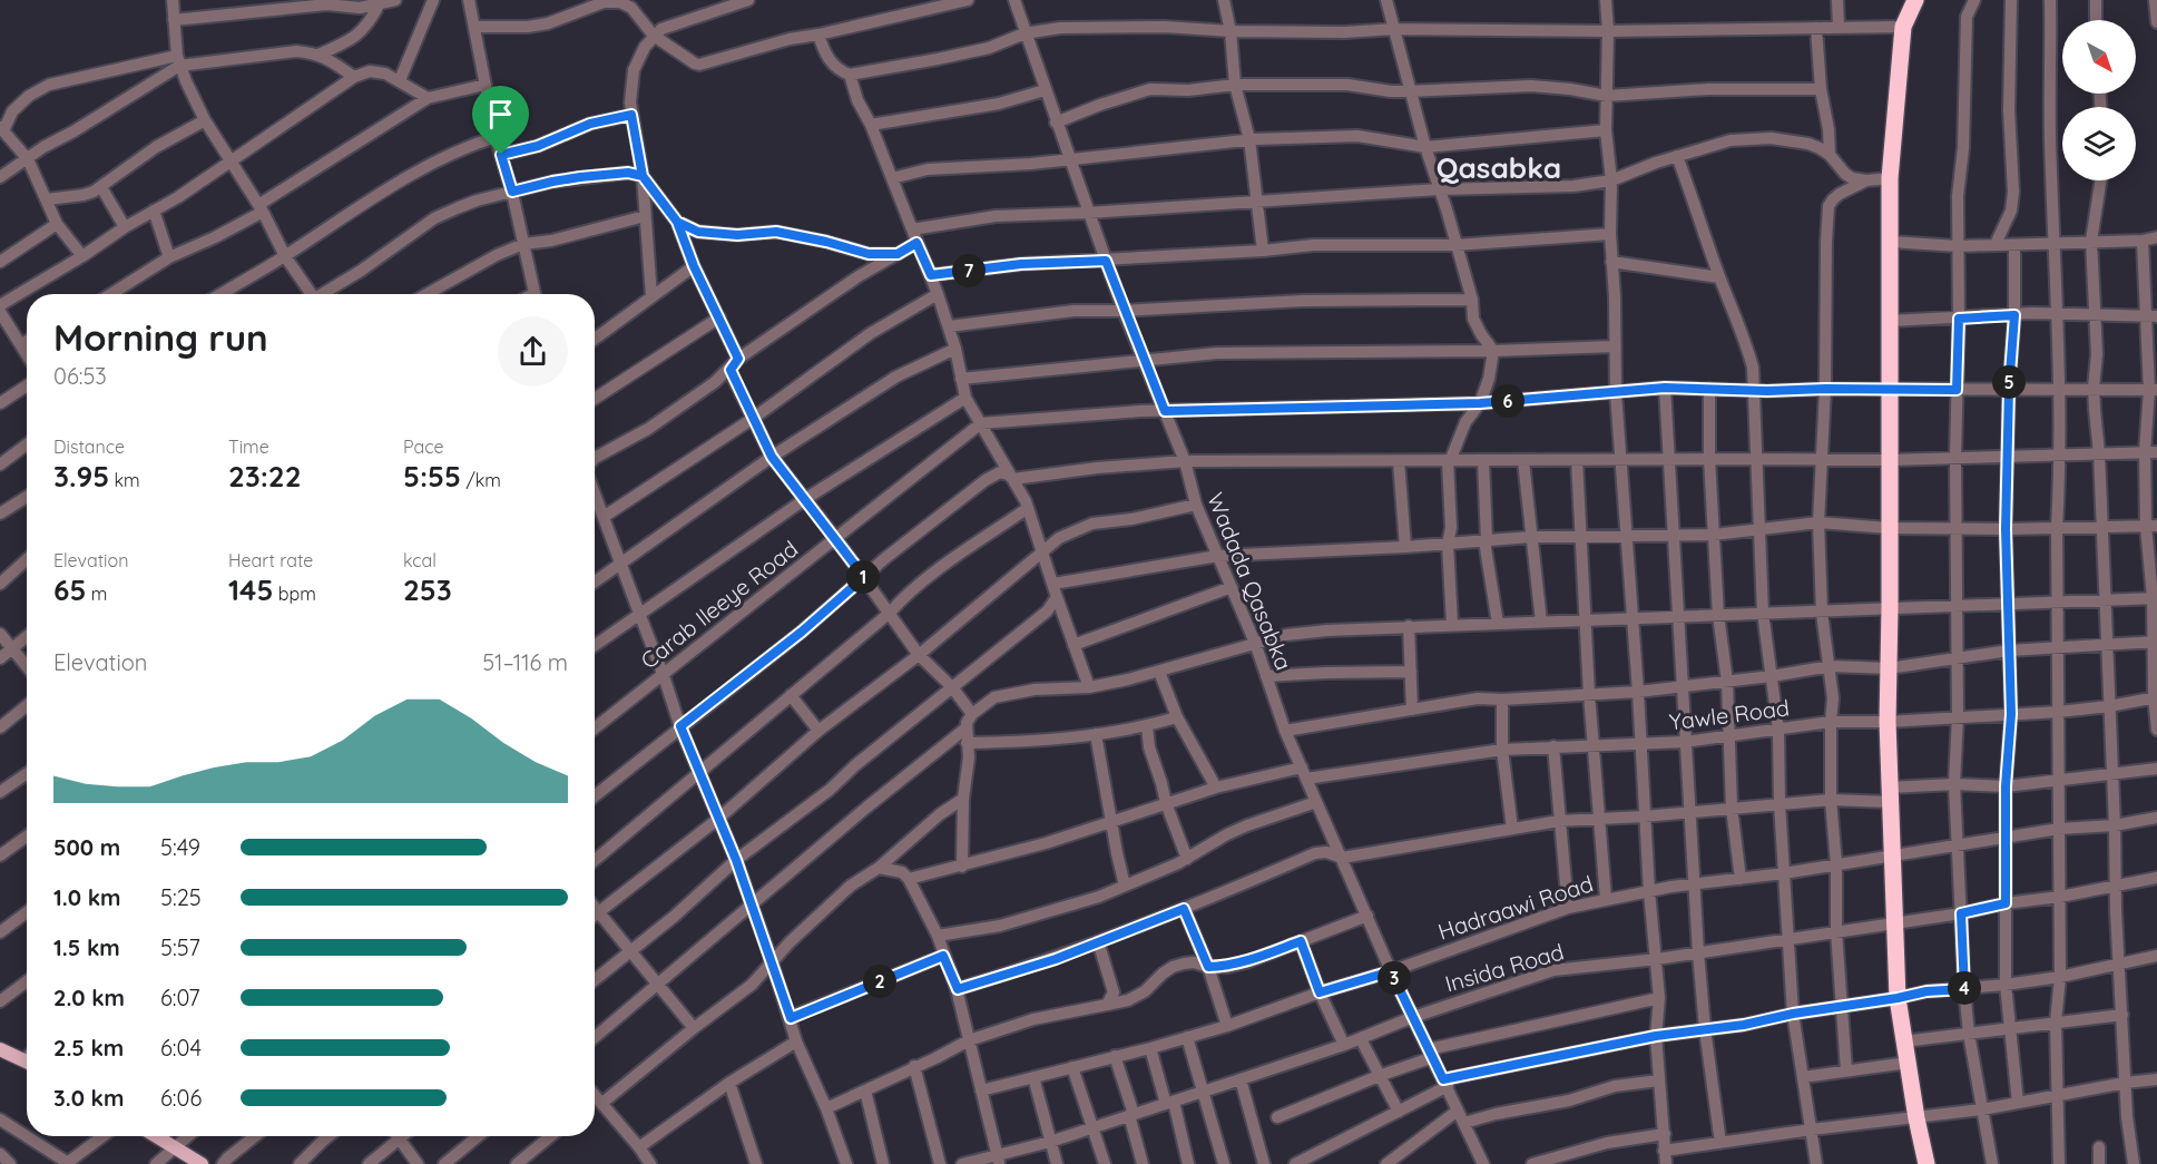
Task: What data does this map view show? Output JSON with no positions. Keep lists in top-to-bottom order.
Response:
{
  "streets": {
    "street": [
      "Wadada Qasabka",
      "Carab Ileeye Road",
      "Yawle Road",
      "Hadraawi Road",
      "Insida Road"
    ]
  },
  "crossings": [
    ["Wadada Qasabka", "Yawle Road"],
    ["Wadada Qasabka", "Hadraawi Road"],
    ["Wadada Qasabka", "Insida Road"]
  ],
  "districts": ["Qasabka"],
  "north": "bottom right",
  "page": {
    "pins": [
      "7",
      "5",
      "6",
      "1",
      "3",
      "2",
      "4"
    ],
    "heading": ["Morning run", "06:53"],
    "stats": [
      ["Distance", "3.95 km"],
      ["Time", "23:22"],
      ["Pace", "5:55 /km"],
      ["Elevation", "65 m"],
      ["Heart rate", "145 bpm"],
      ["kcal", "253"]
    ],
    "chart": ["Elevation", "51–116 m"],
    "list": [
      {
        "name": "500 m",
        "note": "5:49"
      },
      {
        "name": "1.0 km",
        "note": "5:25"
      },
      {
        "name": "1.5 km",
        "note": "5:57"
      },
      {
        "name": "2.0 km",
        "note": "6:07"
      },
      {
        "name": "2.5 km",
        "note": "6:04"
      },
      {
        "name": "3.0 km",
        "note": "6:06"
      }
    ]
  }
}
